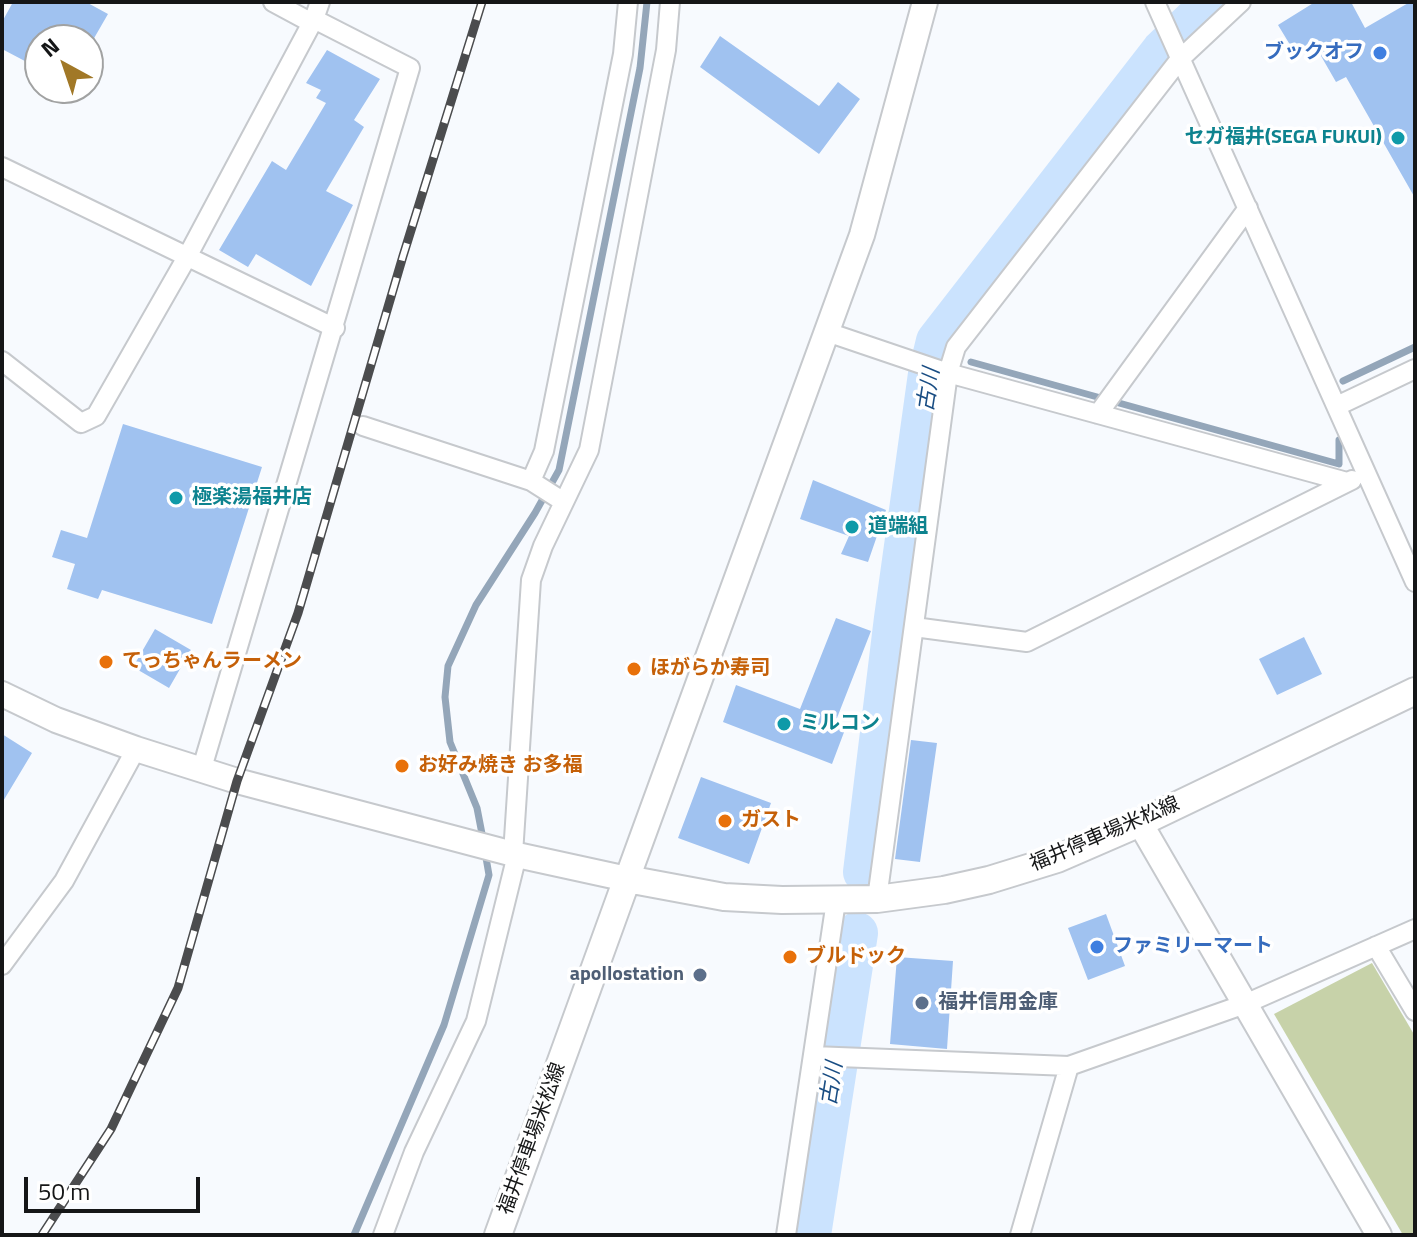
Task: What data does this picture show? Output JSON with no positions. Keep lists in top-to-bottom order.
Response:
{
  "streets": {
    "main road": ["福井停車場米松線"]
  },
  "water": ["古川"],
  "places": [
    "ブックオフ",
    "セガ福井(SEGA FUKUI)",
    "極楽湯福井店",
    "道端組",
    "てっちゃんラーメン",
    "ほがらか寿司",
    "ミルコン",
    "お好み焼き お多福",
    "ガスト",
    "ファミリーマート",
    "ブルドック",
    "apollostation",
    "福井信用金庫"
  ],
  "scale_bar": "50 m",
  "north": "top left"
}
